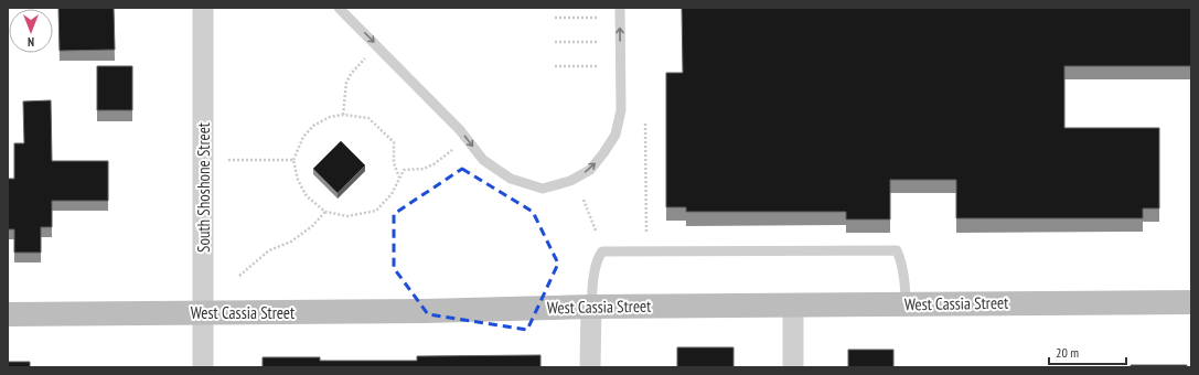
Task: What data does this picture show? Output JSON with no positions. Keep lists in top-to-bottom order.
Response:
{
  "streets": {
    "street": ["South Shoshone Street", "West Cassia Street"]
  },
  "crossings": [
    ["South Shoshone Street", "West Cassia Street"]
  ],
  "scale_bar": "20 m",
  "north": "bottom"
}
